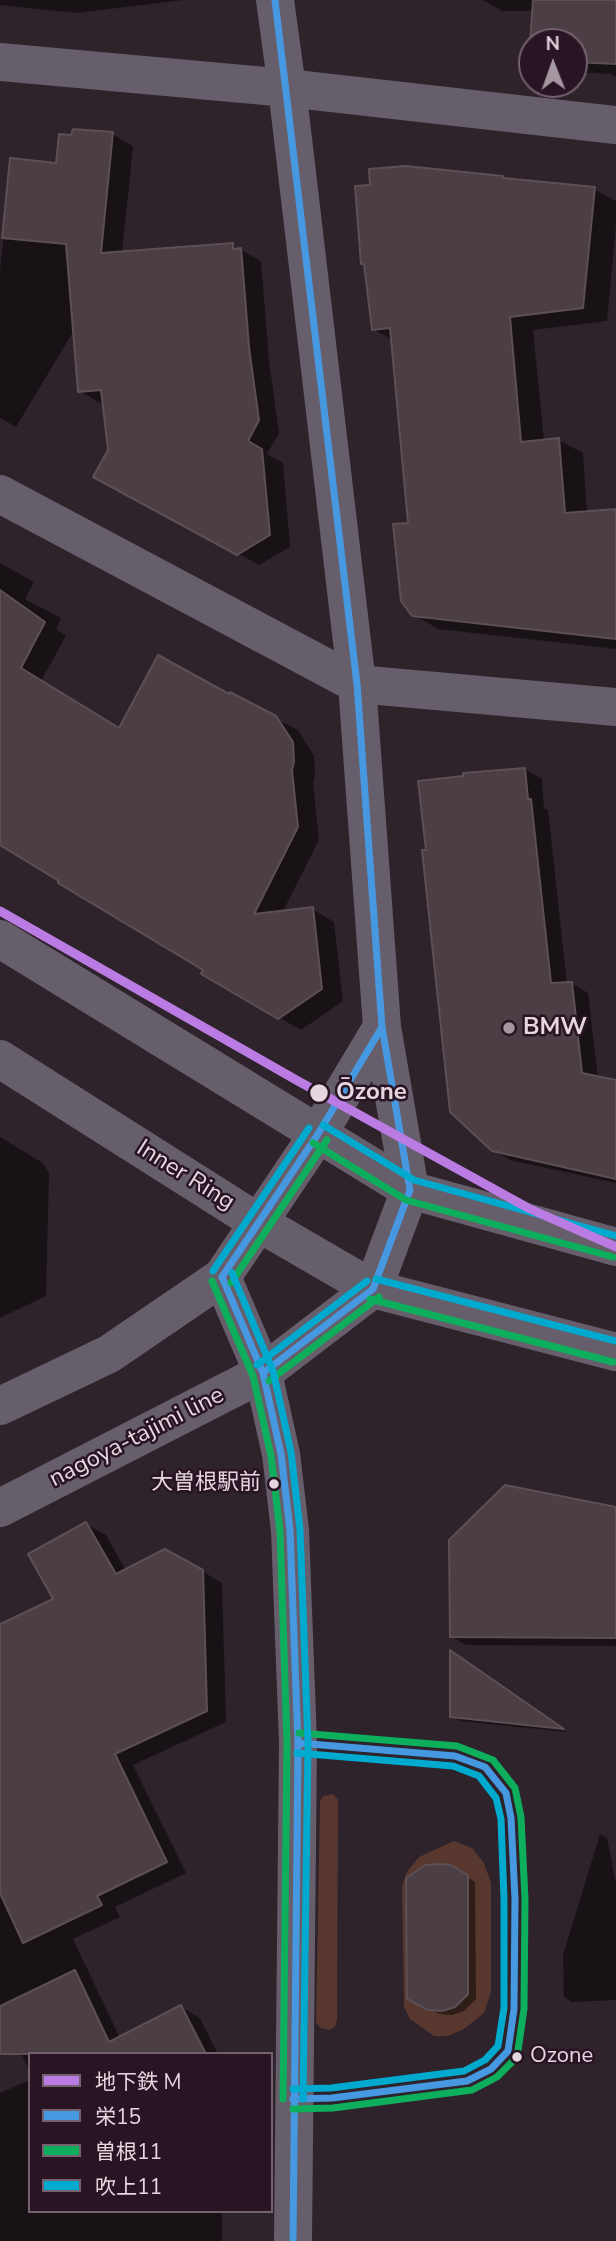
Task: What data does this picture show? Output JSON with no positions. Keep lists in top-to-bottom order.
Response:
{
  "streets": {
    "main road": ["Inner Ring", "nagoya-tajimi line"]
  },
  "crossings": [
    ["Inner Ring", "nagoya-tajimi line"]
  ],
  "places": [
    "BMW",
    "Ōzone",
    "大曽根駅前",
    "Ozone"
  ],
  "lines": [
    "transit line 栄15",
    "metro line M",
    "transit line 吹上11",
    "transit line 曽根11"
  ],
  "legend": [
    "地下鉄 M",
    "栄15",
    "曽根11",
    "吹上11"
  ],
  "north": "top"
}
